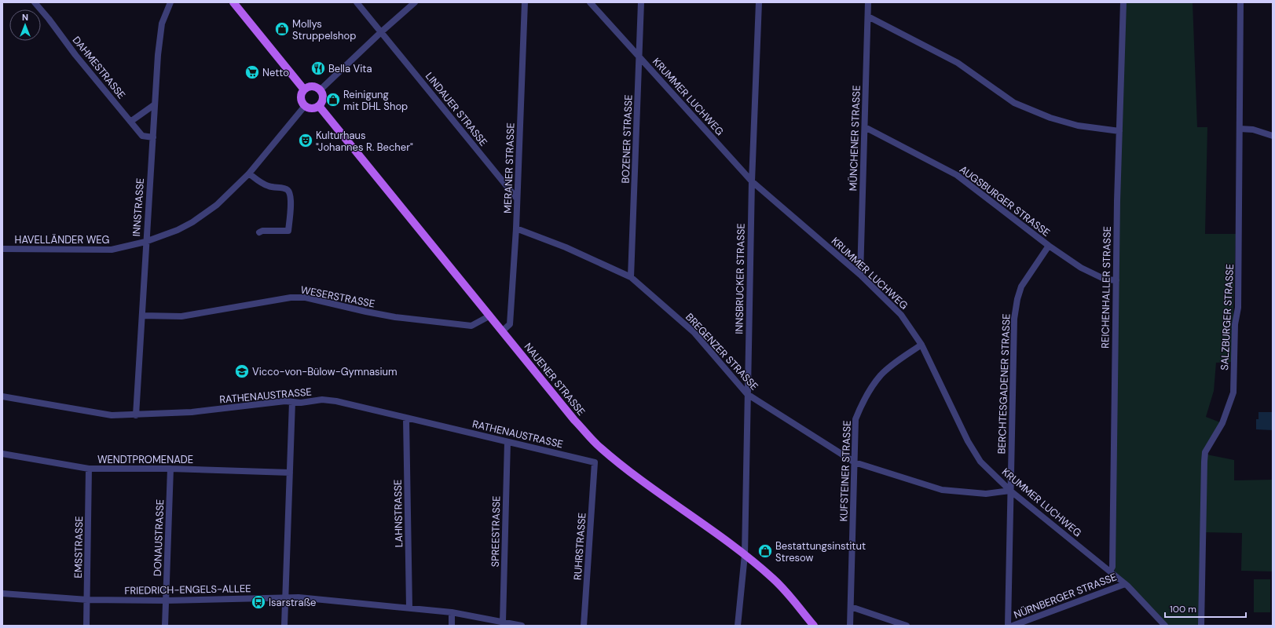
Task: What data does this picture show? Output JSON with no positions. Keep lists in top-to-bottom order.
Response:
{
  "streets": {
    "main road": ["NAUENER STRASSE"],
    "street": [
      "DAHMESTRASSE",
      "KRUMMER LUCHWEG",
      "LINDAUER STRASSE",
      "MÜNCHENER STRASSE",
      "BOZENER STRASSE",
      "MERANER STRASSE",
      "AUGSBURGER STRASSE",
      "INNSTRASSE",
      "HAVELLÄNDER WEG",
      "INNSBRUCKER STRASSE",
      "REICHENHALLER STRASSE",
      "WESERSTRASSE",
      "SALZBURGER STRASSE",
      "BREGENZER STRASSE",
      "BERCHTESGADENER STRASSE",
      "RATHENAUSTRASSE",
      "WENDTPROMENADE",
      "KUFSTEINER STRASSE",
      "LAHNSTRASSE",
      "SPREESTRASSE",
      "DONAUSTRASSE",
      "RUHRSTRASSE",
      "EMSSTRASSE",
      "FRIEDRICH-ENGELS-ALLEE",
      "NÜRNBERGER STRASSE"
    ]
  },
  "crossings": [
    ["DAHMESTRASSE", "INNSTRASSE"],
    ["KRUMMER LUCHWEG", "MÜNCHENER STRASSE"],
    ["KRUMMER LUCHWEG", "BOZENER STRASSE"],
    ["KRUMMER LUCHWEG", "INNSBRUCKER STRASSE"],
    ["KRUMMER LUCHWEG", "REICHENHALLER STRASSE"],
    ["KRUMMER LUCHWEG", "BREGENZER STRASSE"],
    ["KRUMMER LUCHWEG", "BERCHTESGADENER STRASSE"],
    ["KRUMMER LUCHWEG", "KUFSTEINER STRASSE"],
    ["KRUMMER LUCHWEG", "NÜRNBERGER STRASSE"],
    ["LINDAUER STRASSE", "MERANER STRASSE"],
    ["MÜNCHENER STRASSE", "AUGSBURGER STRASSE"],
    ["BOZENER STRASSE", "BREGENZER STRASSE"],
    ["MERANER STRASSE", "BREGENZER STRASSE"],
    ["MERANER STRASSE", "NAUENER STRASSE"],
    ["AUGSBURGER STRASSE", "REICHENHALLER STRASSE"],
    ["AUGSBURGER STRASSE", "BERCHTESGADENER STRASSE"],
    ["INNSTRASSE", "HAVELLÄNDER WEG"],
    ["INNSTRASSE", "WESERSTRASSE"],
    ["INNSTRASSE", "RATHENAUSTRASSE"],
    ["HAVELLÄNDER WEG", "NAUENER STRASSE"],
    ["INNSBRUCKER STRASSE", "BREGENZER STRASSE"],
    ["INNSBRUCKER STRASSE", "NAUENER STRASSE"],
    ["WESERSTRASSE", "NAUENER STRASSE"],
    ["BREGENZER STRASSE", "BERCHTESGADENER STRASSE"],
    ["BREGENZER STRASSE", "KUFSTEINER STRASSE"],
    ["RATHENAUSTRASSE", "LAHNSTRASSE"],
    ["RATHENAUSTRASSE", "SPREESTRASSE"],
    ["RATHENAUSTRASSE", "RUHRSTRASSE"],
    ["WENDTPROMENADE", "DONAUSTRASSE"],
    ["WENDTPROMENADE", "EMSSTRASSE"],
    ["LAHNSTRASSE", "FRIEDRICH-ENGELS-ALLEE"],
    ["SPREESTRASSE", "FRIEDRICH-ENGELS-ALLEE"],
    ["DONAUSTRASSE", "FRIEDRICH-ENGELS-ALLEE"],
    ["EMSSTRASSE", "FRIEDRICH-ENGELS-ALLEE"]
  ],
  "places": {
    "shop": ["Mollys Struppelshop", "Reinigung mit DHL Shop", "Bestattungsinstitut Stresow"],
    "restaurant": ["Bella Vita"],
    "supermarket": ["Netto"],
    "theatre": ["Kulturhaus \"Johannes R. Becher\""],
    "school or university": ["Vicco-von-Bülow-Gymnasium"],
    "bus stop": ["Isarstraße"]
  },
  "scale_bar": "100 m",
  "north": "top"
}
